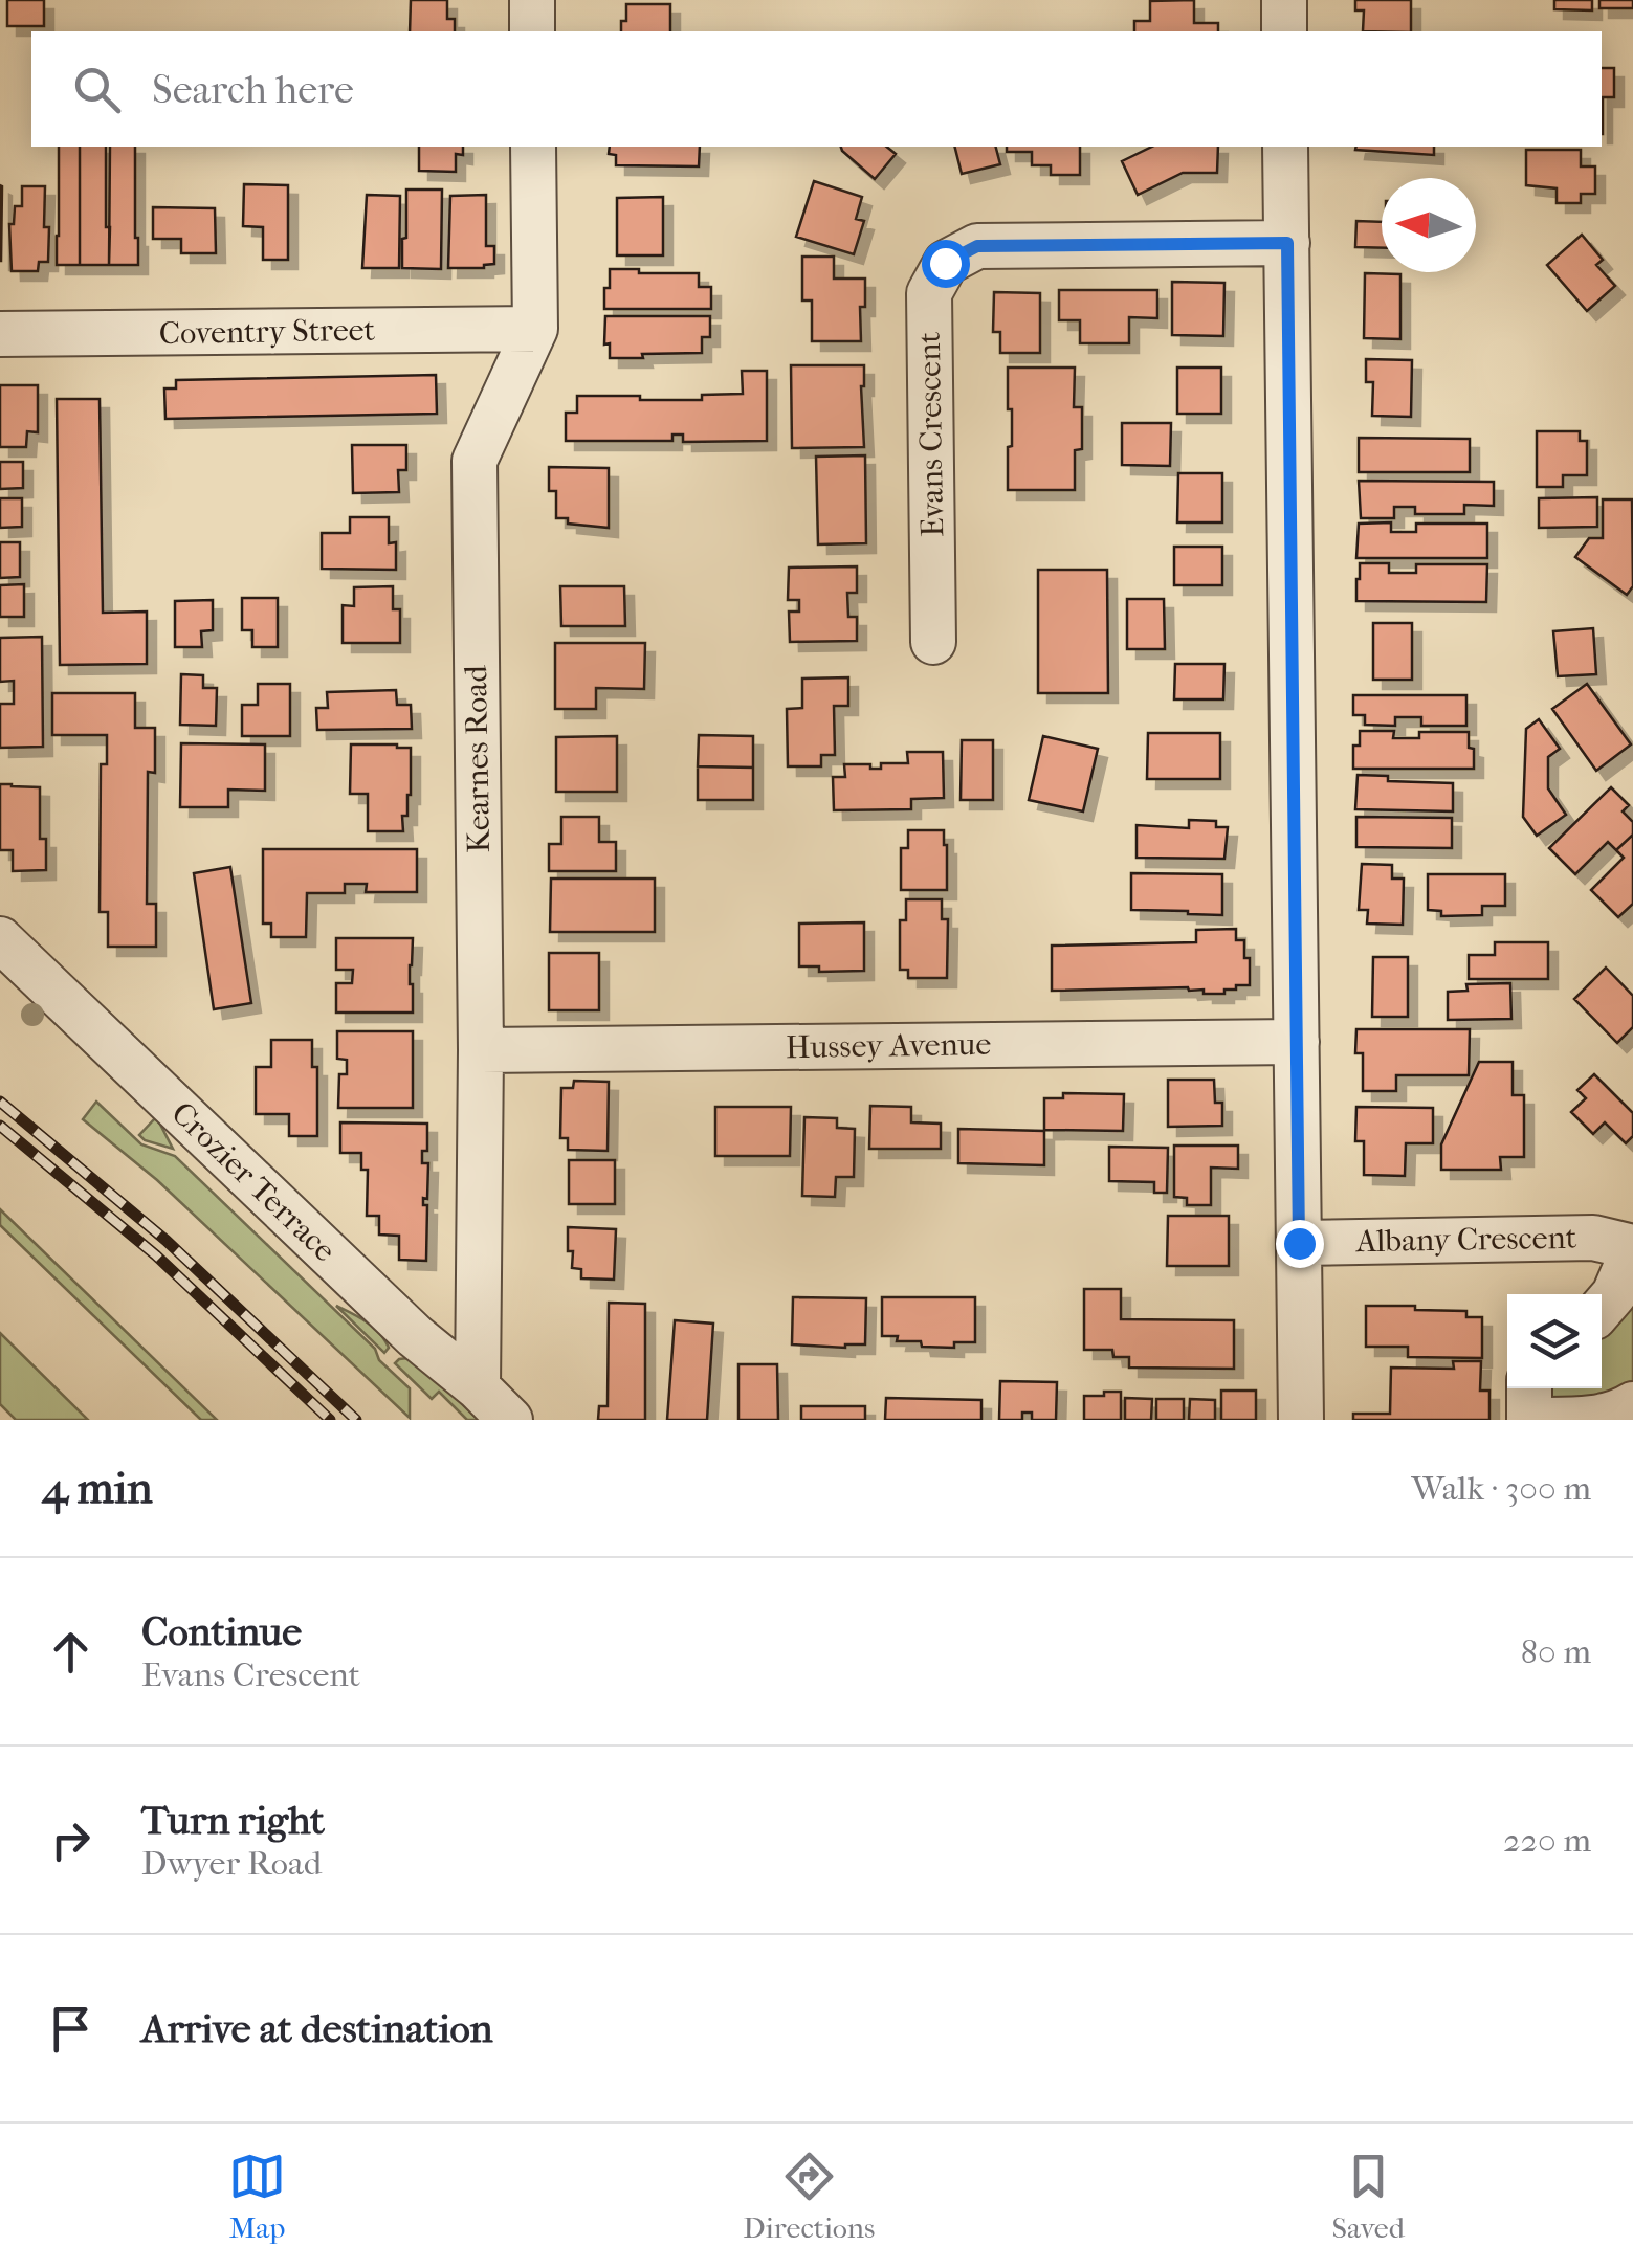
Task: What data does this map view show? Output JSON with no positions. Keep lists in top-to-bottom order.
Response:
{
  "streets": {
    "street": [
      "Coventry Street",
      "Evans Crescent",
      "Kearnes Road",
      "Hussey Avenue",
      "Crozier Terrace",
      "Albany Crescent"
    ]
  },
  "crossings": [
    ["Coventry Street", "Kearnes Road"],
    ["Kearnes Road", "Hussey Avenue"],
    ["Kearnes Road", "Crozier Terrace"]
  ],
  "north": "left",
  "page": {
    "search": "Search here",
    "heading": ["4 min", "Walk · 300 m"],
    "list": [
      ["Continue", "Evans Crescent", "80 m"],
      ["Turn right", "Dwyer Road", "220 m"],
      "Arrive at destination"
    ],
    "nav": ["Map", "Directions", "Saved"]
  }
}
